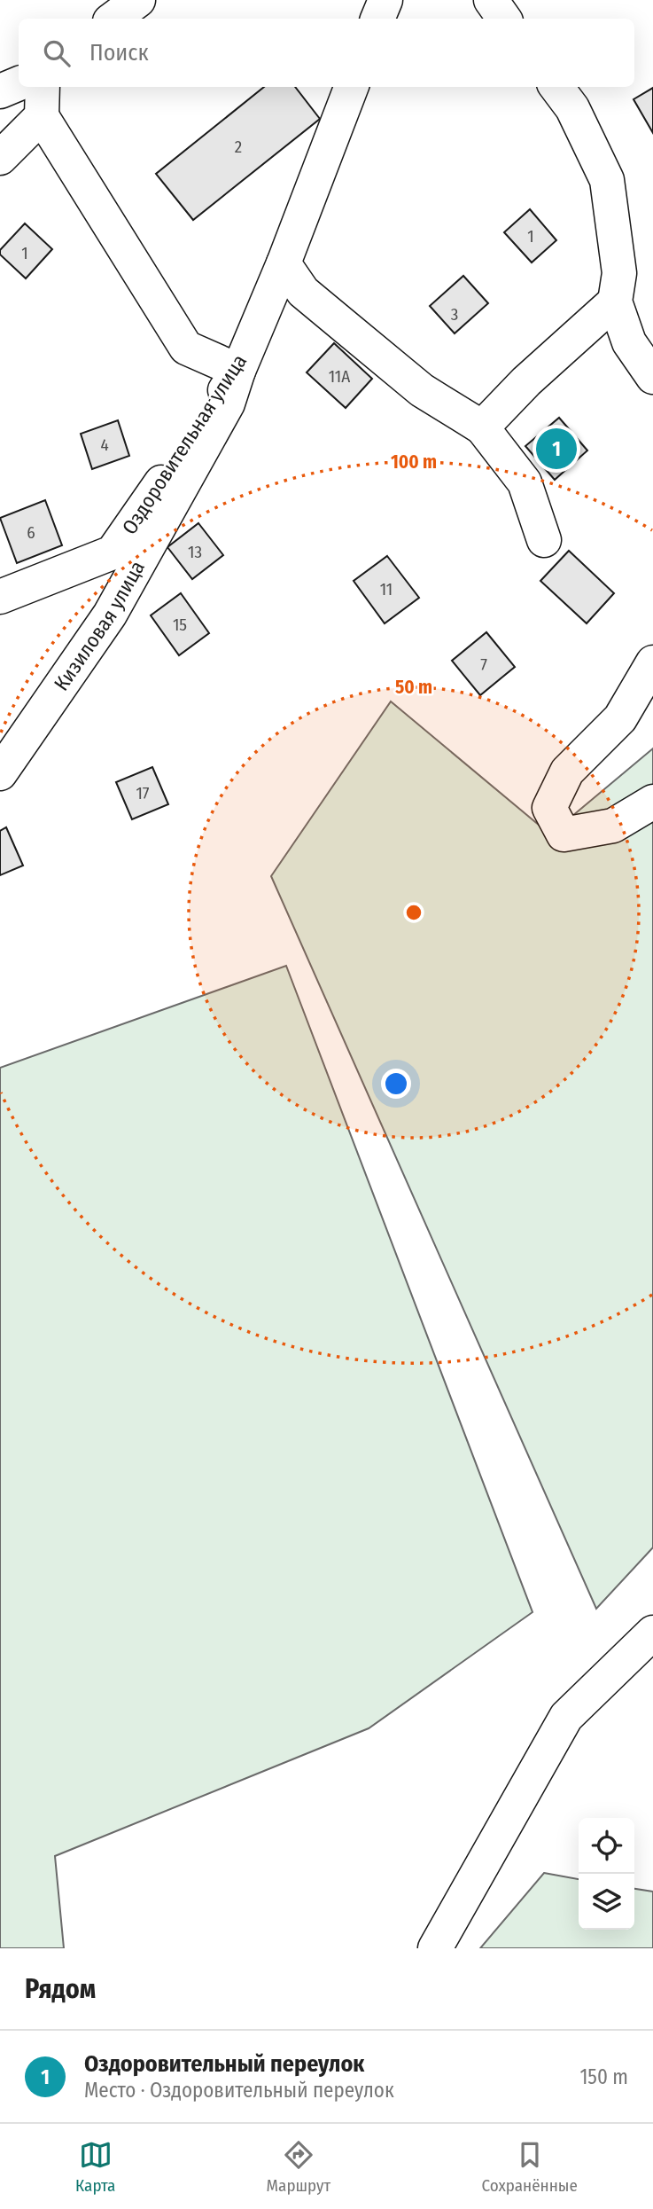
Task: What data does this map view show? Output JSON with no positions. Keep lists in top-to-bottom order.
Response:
{
  "streets": {
    "street": ["Оздоровительная улица", "Кизиловая улица"]
  },
  "crossings": [
    ["Оздоровительная улица", "Кизиловая улица"]
  ],
  "house_numbers": [
    "2",
    "1",
    "1",
    "3",
    "11А",
    "4",
    "6",
    "13",
    "11",
    "15",
    "7",
    "17"
  ],
  "page": {
    "search": "Поиск",
    "pins": "1",
    "heading": "Рядом",
    "list": [
      {
        "mark": "1",
        "name": "Оздоровительный переулок",
        "note": "Место · Оздоровительный переулок",
        "value": "150 m"
      }
    ],
    "nav": ["Карта", "Маршрут", "Сохранённые"]
  },
  "rings": ["100 m", "50 m"]
}
